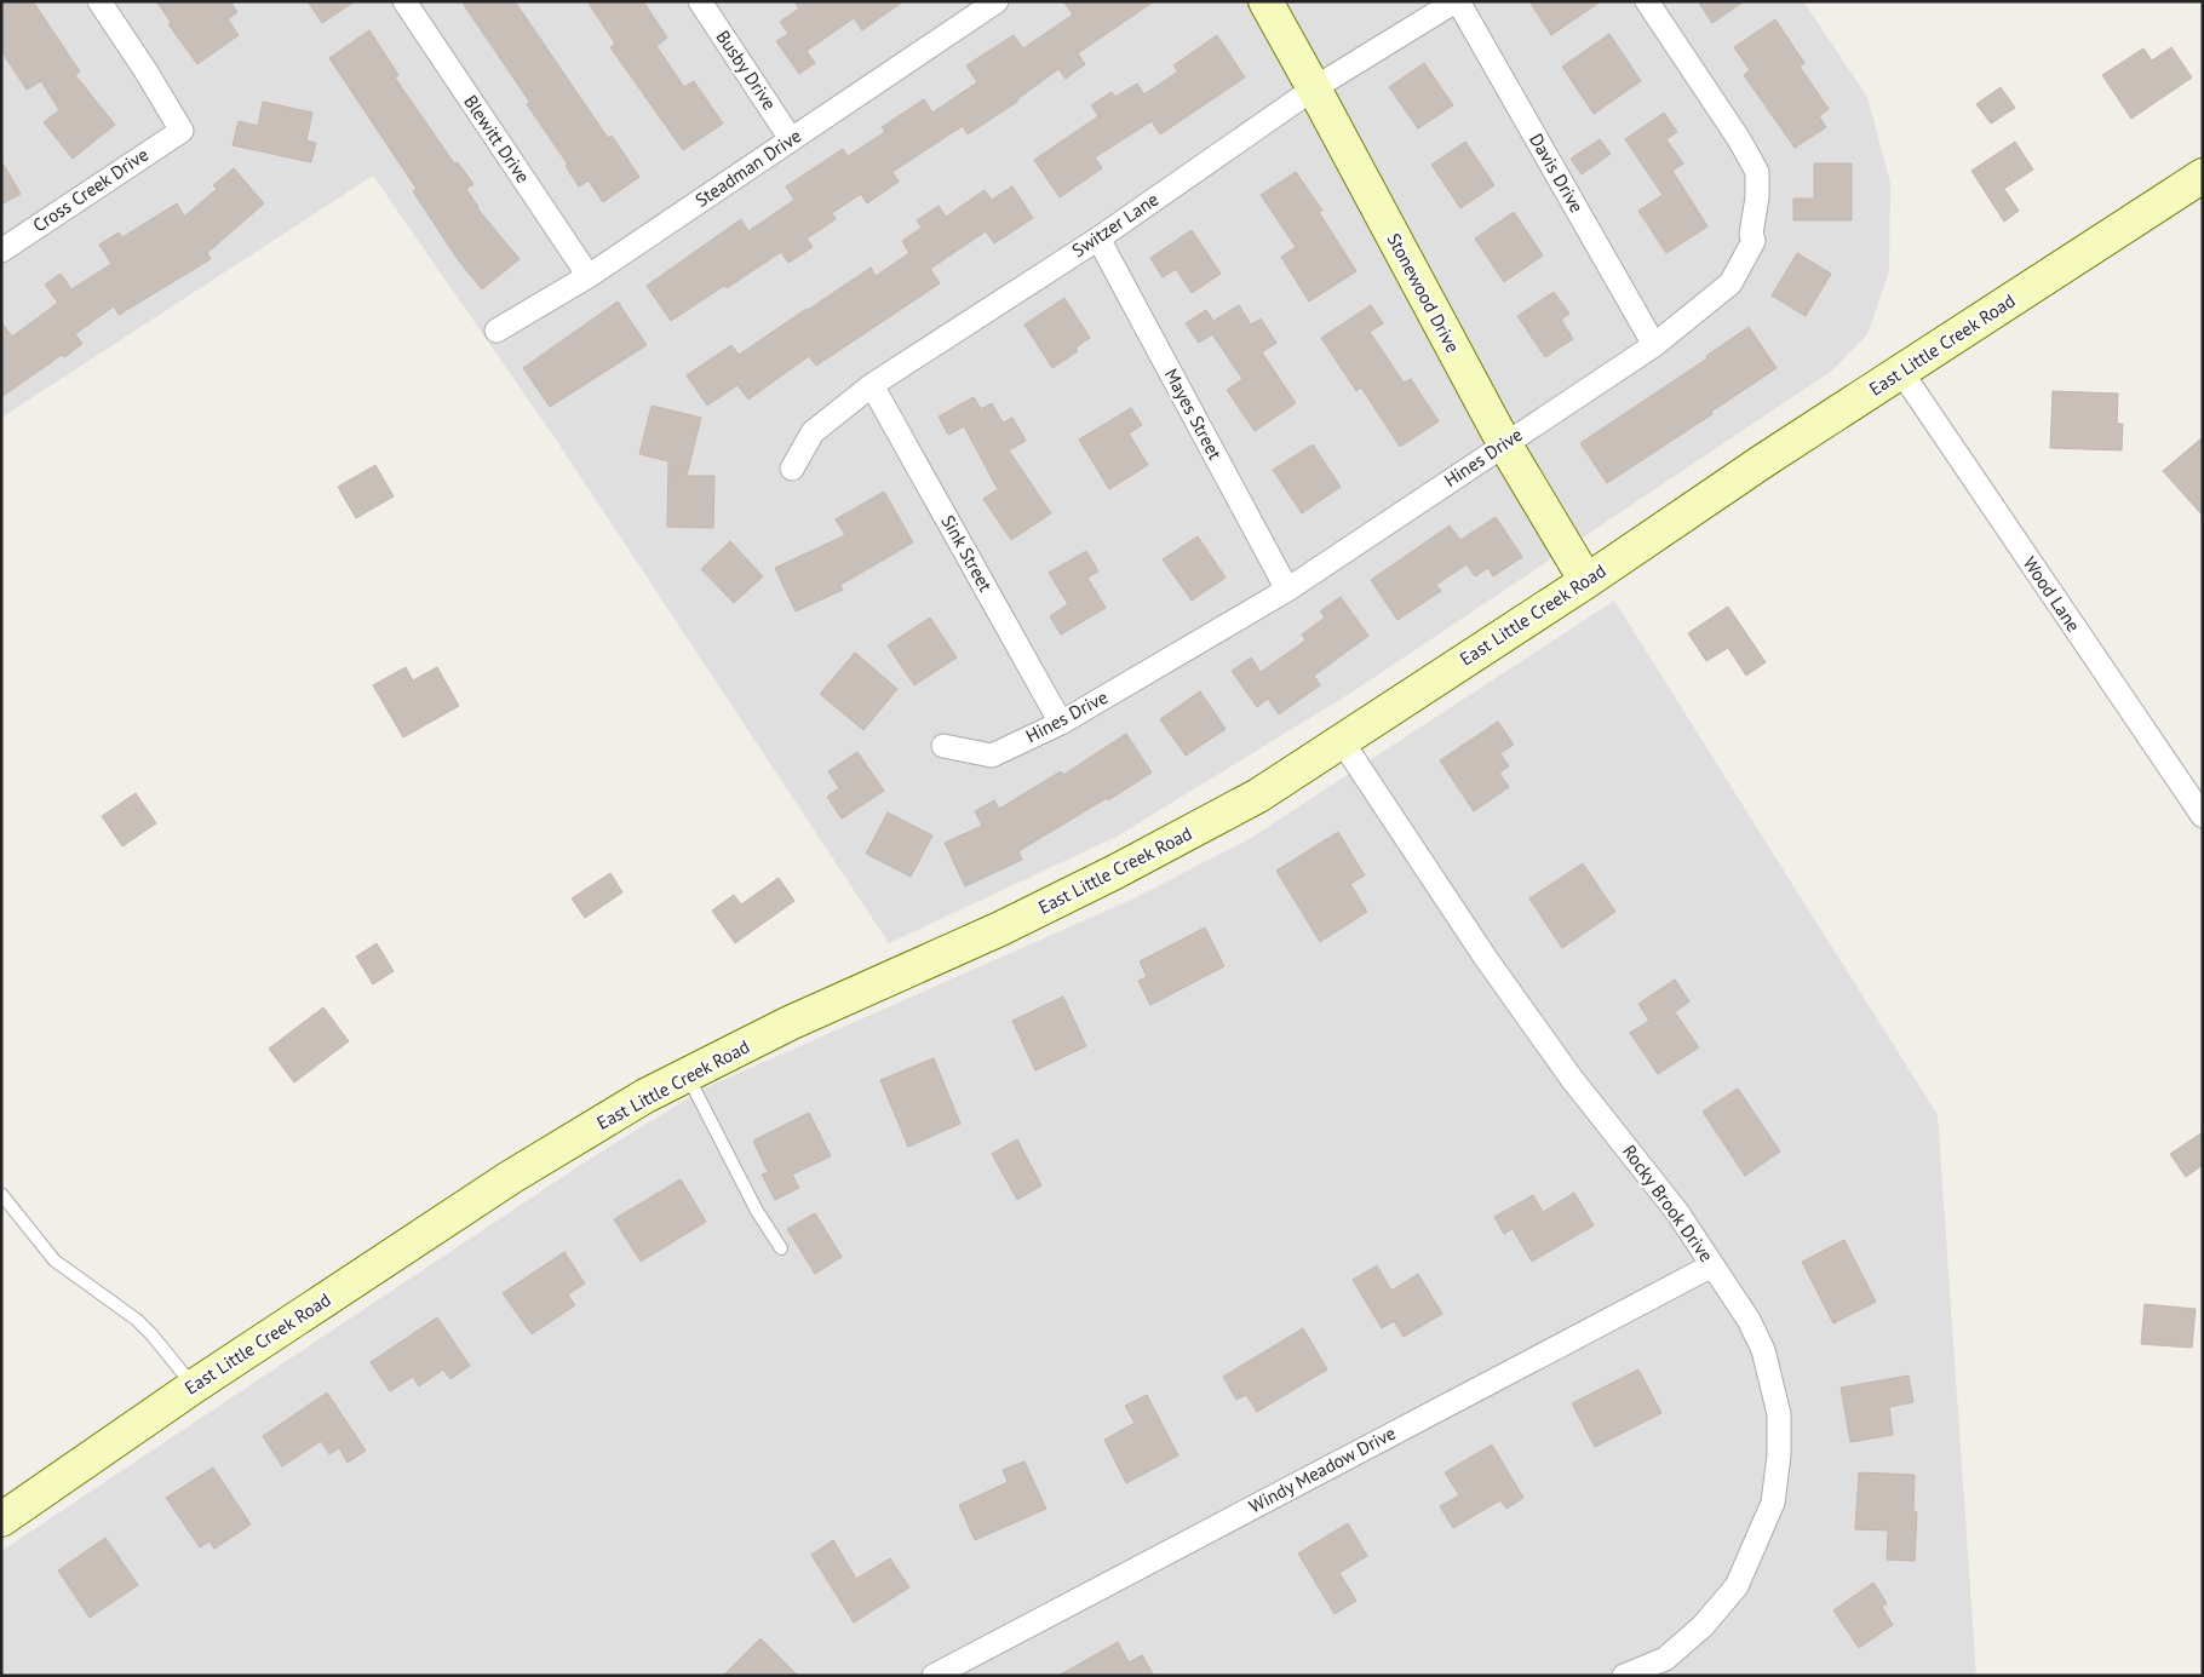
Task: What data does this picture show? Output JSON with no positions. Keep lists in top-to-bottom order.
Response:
{
  "streets": {
    "street": [
      "Busby Drive",
      "Blewitt Drive",
      "Steadman Drive",
      "Davis Drive",
      "Cross Creek Drive",
      "Switzer Lane",
      "Stonewood Drive",
      "East Little Creek Road",
      "Mayes Street",
      "Hines Drive",
      "Sink Street",
      "Wood Lane",
      "Rocky Brook Drive",
      "Windy Meadow Drive"
    ]
  },
  "crossings": [
    ["Busby Drive", "Steadman Drive"],
    ["Blewitt Drive", "Steadman Drive"],
    ["Davis Drive", "Switzer Lane"],
    ["Davis Drive", "Hines Drive"],
    ["Switzer Lane", "Stonewood Drive"],
    ["Switzer Lane", "Mayes Street"],
    ["Switzer Lane", "Sink Street"],
    ["Stonewood Drive", "East Little Creek Road"],
    ["Stonewood Drive", "Hines Drive"],
    ["East Little Creek Road", "Wood Lane"],
    ["East Little Creek Road", "Rocky Brook Drive"],
    ["Mayes Street", "Hines Drive"],
    ["Hines Drive", "Sink Street"],
    ["Rocky Brook Drive", "Windy Meadow Drive"]
  ]
}
